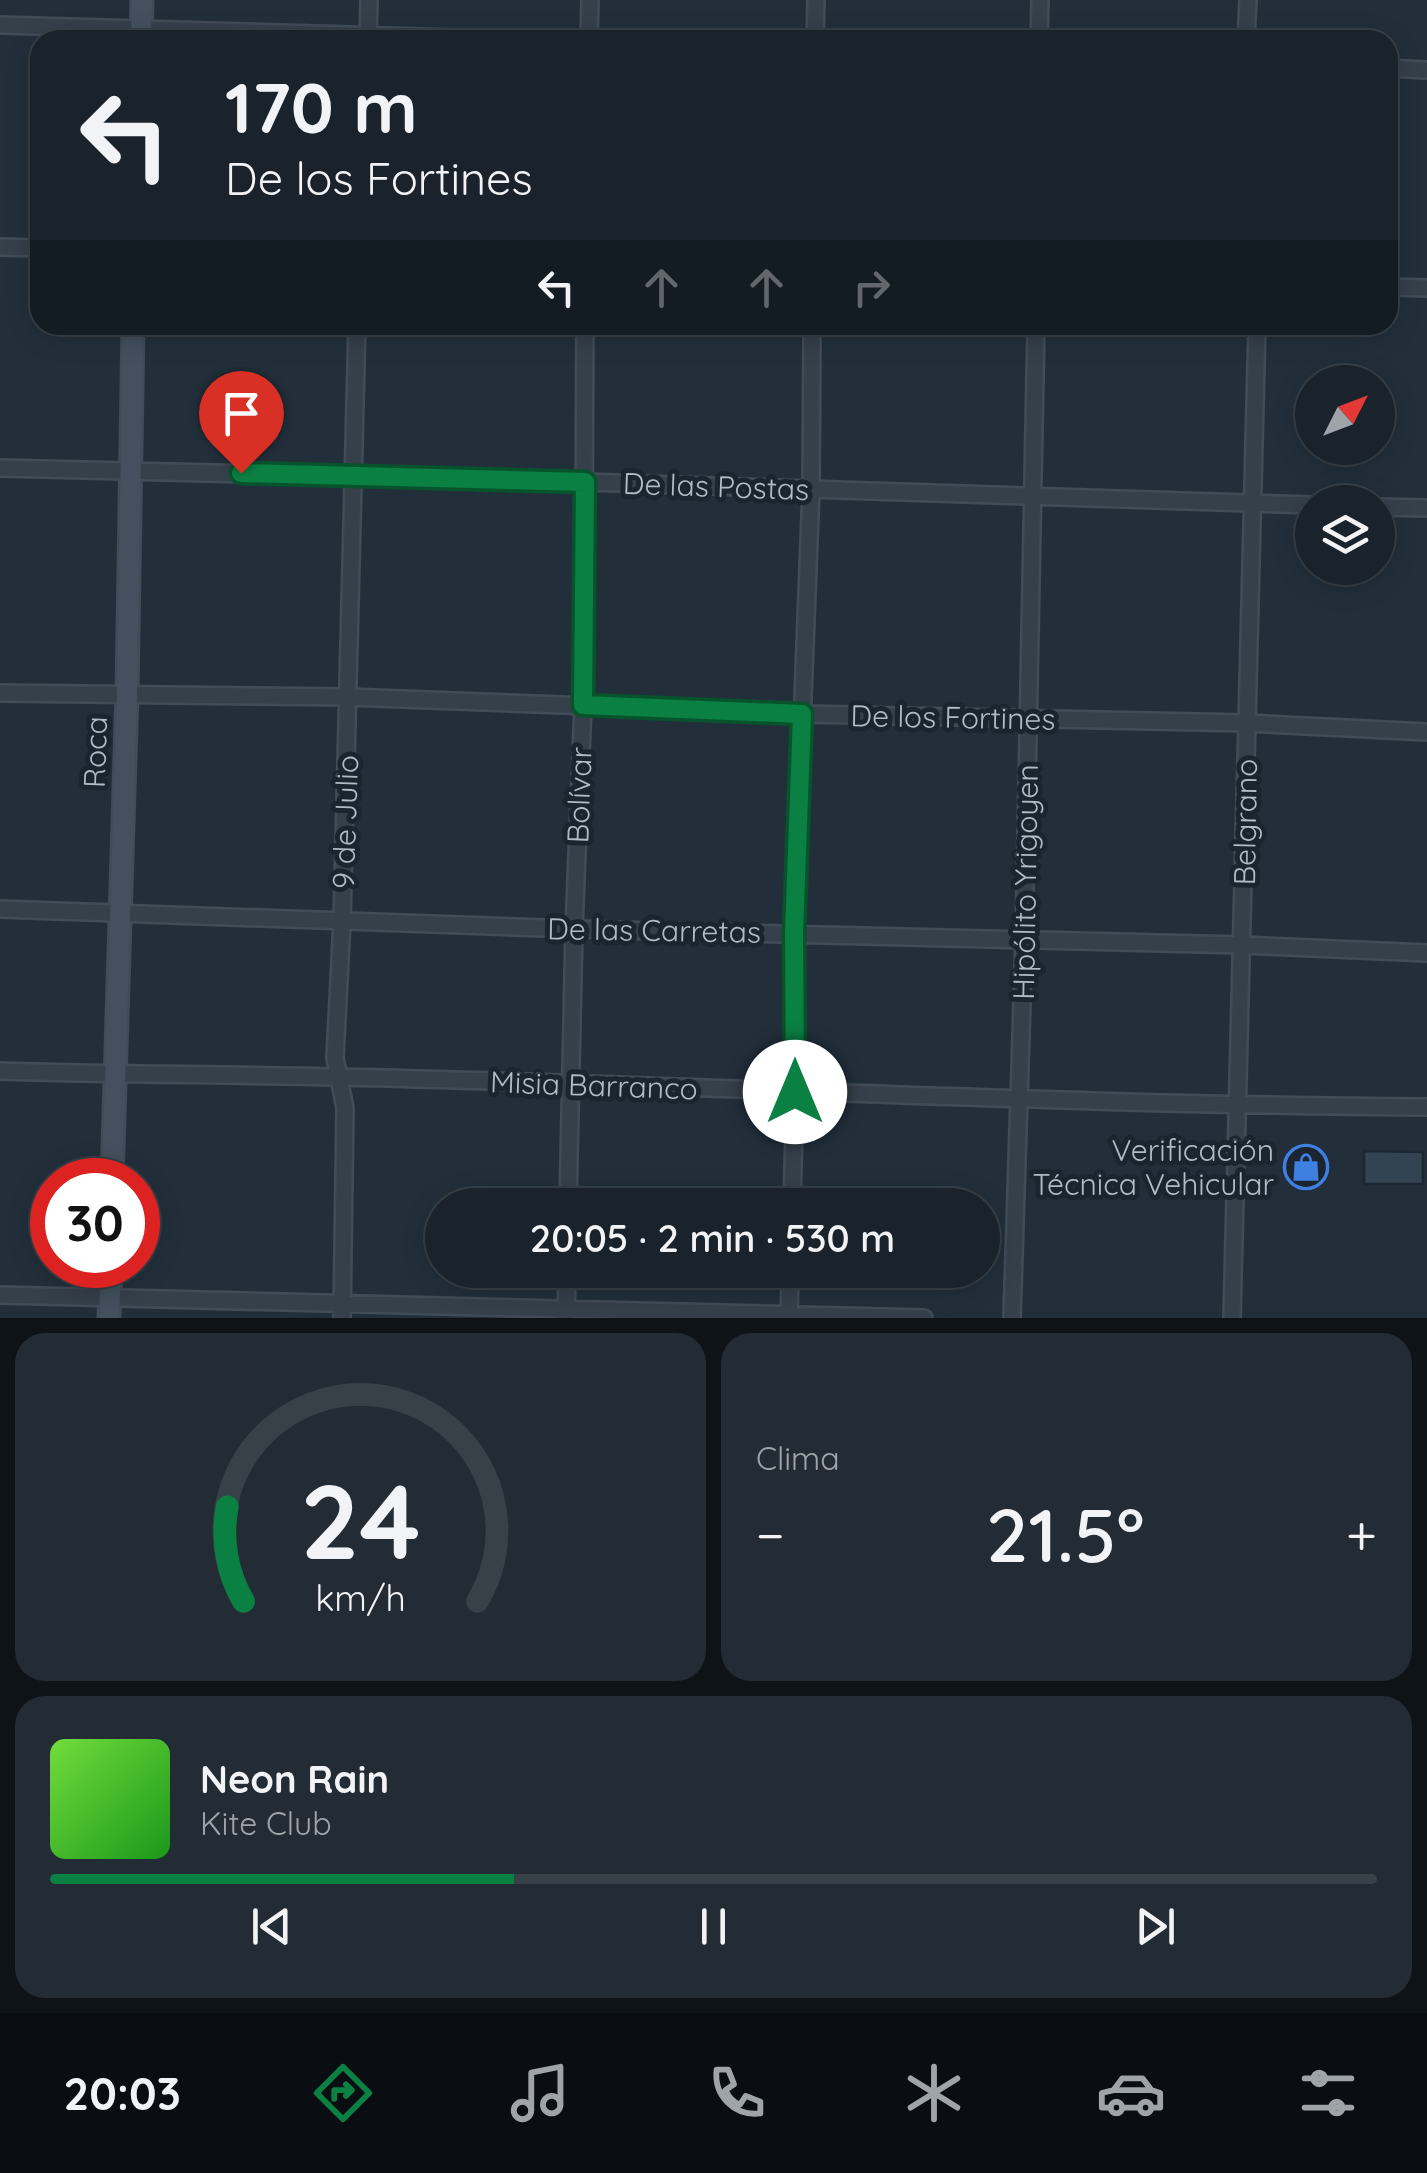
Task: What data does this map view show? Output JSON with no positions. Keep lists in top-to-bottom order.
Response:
{
  "streets": {
    "street": [
      "De las Postas",
      "De los Fortines",
      "Roca",
      "Bolívar",
      "9 de Julio",
      "Belgrano",
      "Hipólito Yrigoyen",
      "De las Carretas",
      "Misia Barranco"
    ]
  },
  "crossings": [
    ["De las Postas", "Roca"],
    ["De las Postas", "Bolívar"],
    ["De las Postas", "9 de Julio"],
    ["De las Postas", "Belgrano"],
    ["De las Postas", "Hipólito Yrigoyen"],
    ["De los Fortines", "Roca"],
    ["De los Fortines", "Bolívar"],
    ["De los Fortines", "9 de Julio"],
    ["De los Fortines", "Belgrano"],
    ["De los Fortines", "Hipólito Yrigoyen"],
    ["Roca", "De las Carretas"],
    ["Roca", "Misia Barranco"],
    ["Bolívar", "De las Carretas"],
    ["Bolívar", "Misia Barranco"],
    ["9 de Julio", "De las Carretas"],
    ["9 de Julio", "Misia Barranco"],
    ["Belgrano", "De las Carretas"],
    ["Belgrano", "Misia Barranco"],
    ["Hipólito Yrigoyen", "De las Carretas"],
    ["Hipólito Yrigoyen", "Misia Barranco"]
  ],
  "places": {
    "shop": ["Verificación Técnica Vehicular"]
  },
  "north": "top right",
  "page": {
    "turn": ["170 m", "De los Fortines"],
    "limit": "30",
    "trip": "20:05 · 2 min · 530 m",
    "tile": "Clima",
    "heat": ["−", "21.5°", "+"],
    "song": ["Neon Rain", "Kite Club"],
    "tabs": "20:03",
    "gauge": ["24", "km/h"]
  }
}
